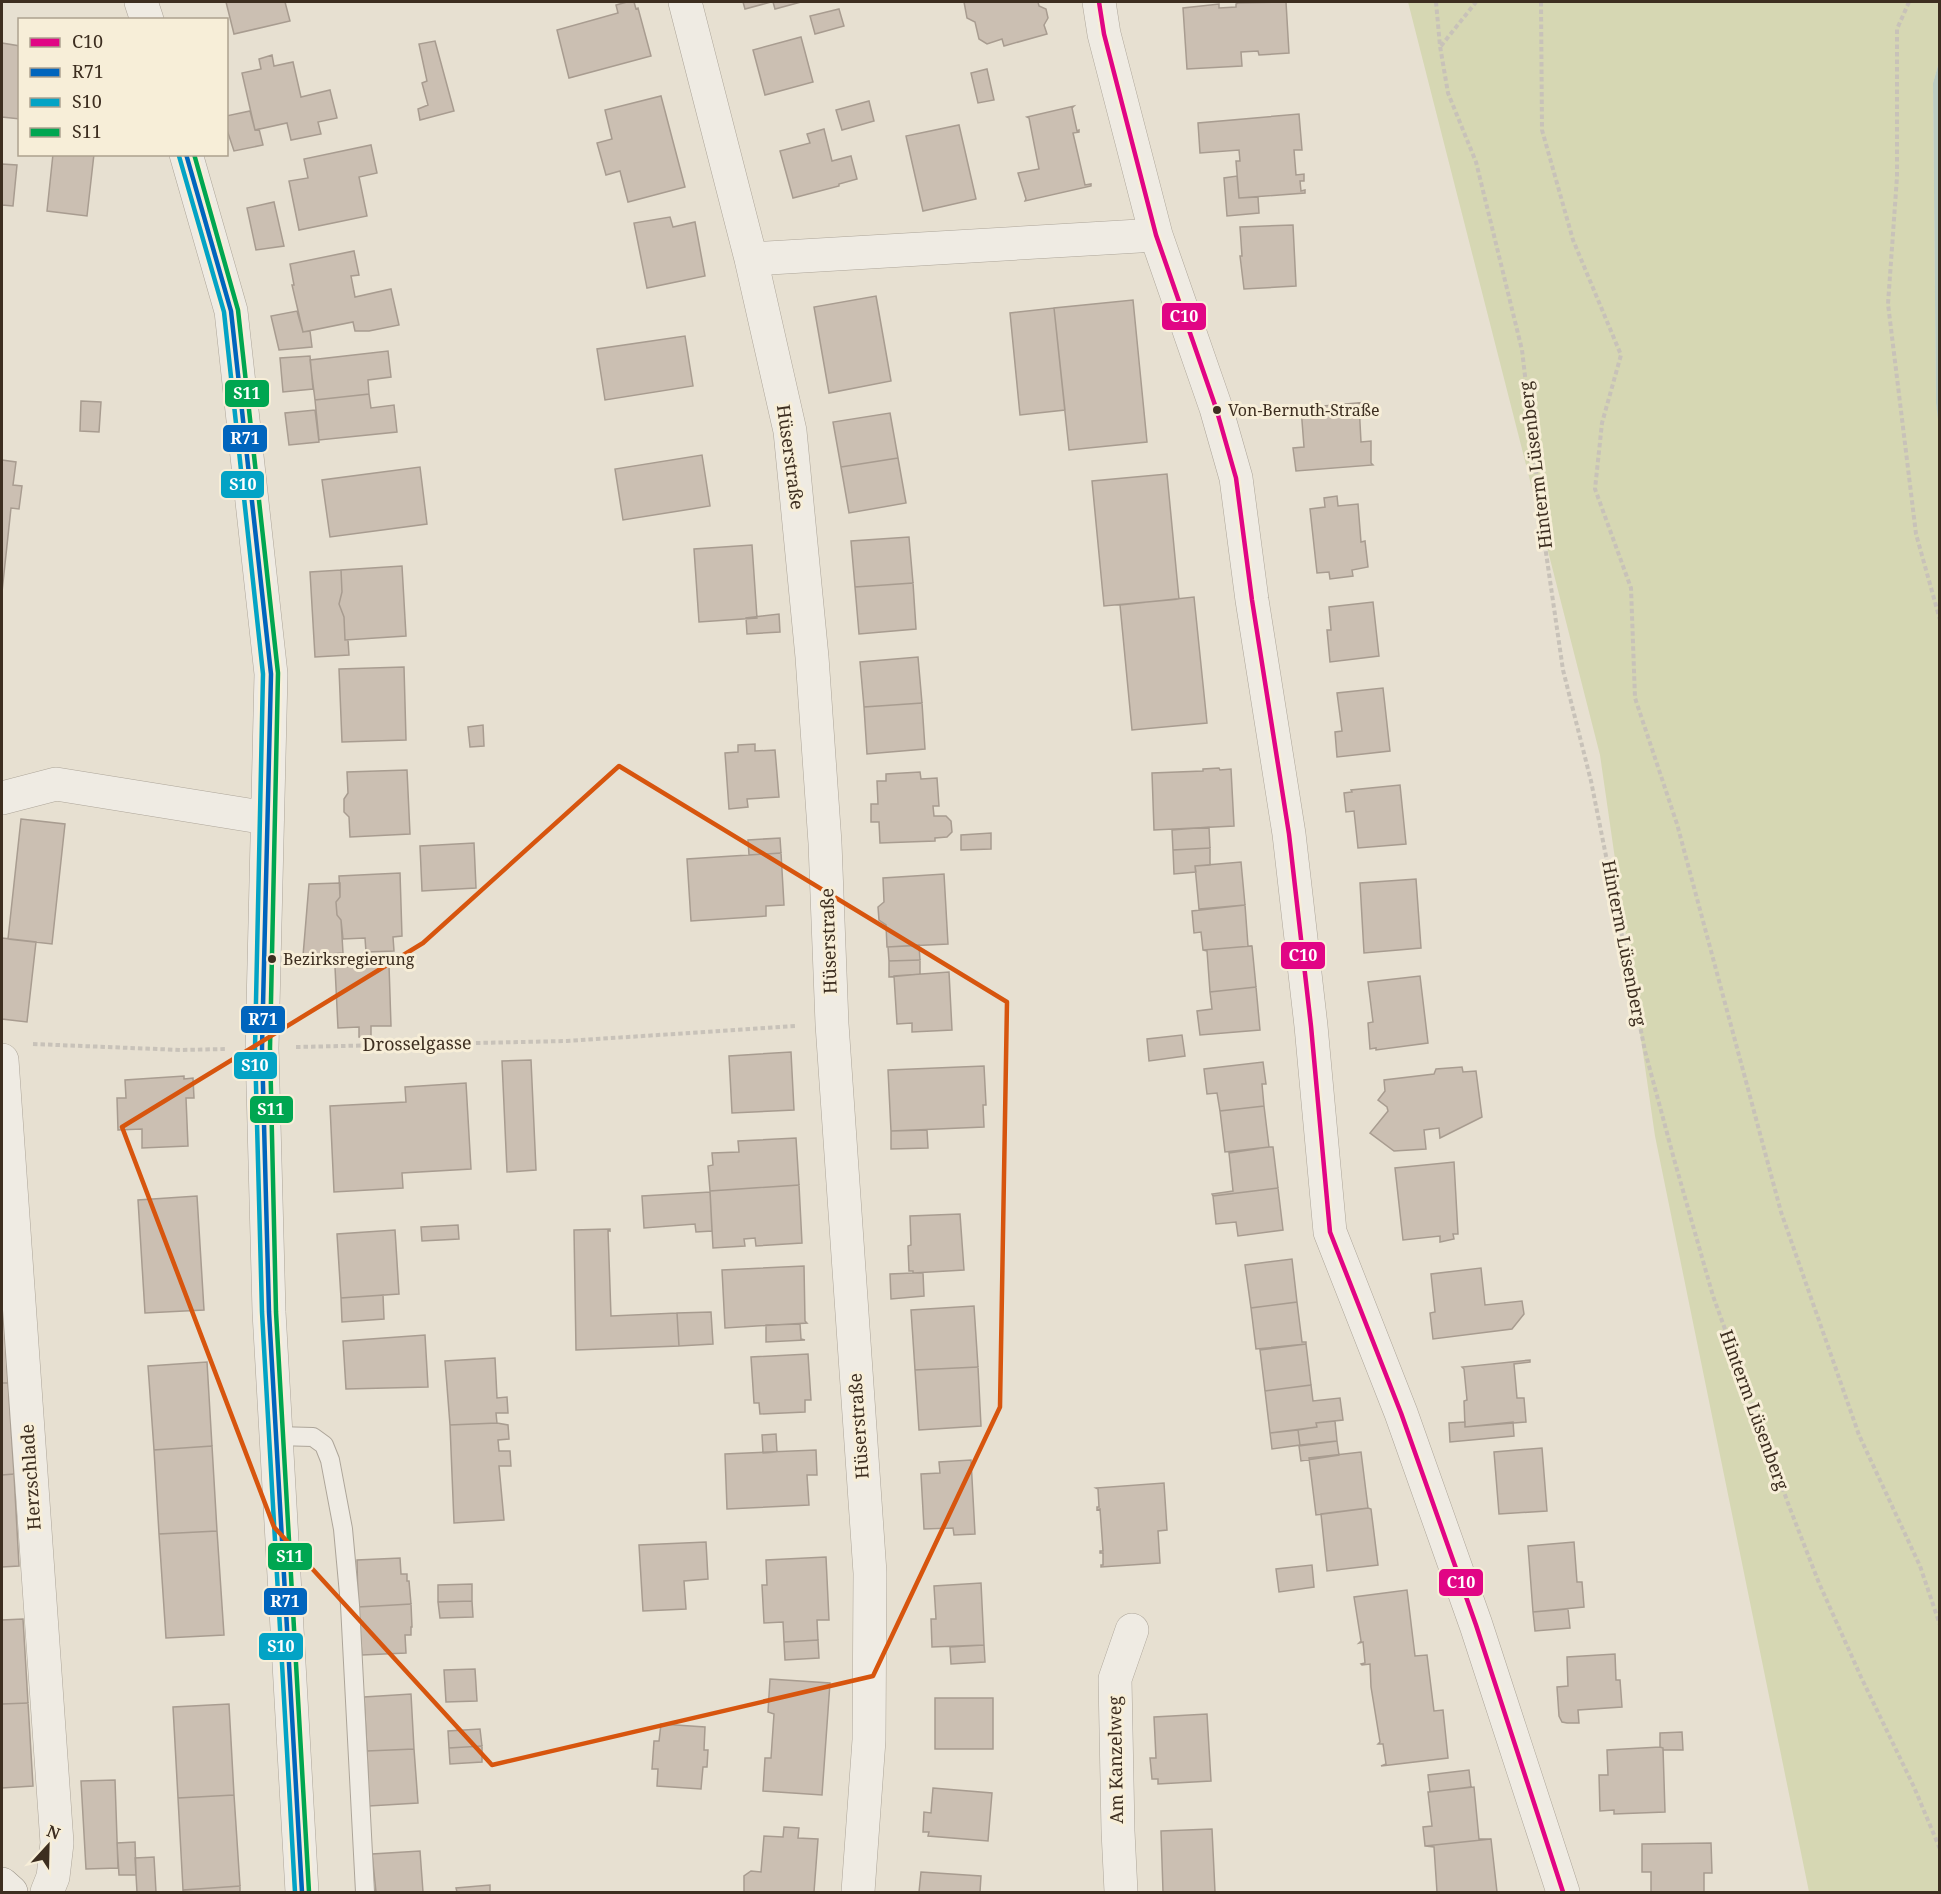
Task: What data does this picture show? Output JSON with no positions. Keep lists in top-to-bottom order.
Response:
{
  "streets": {
    "street": ["Hüserstraße", "Herzschlade", "Am Kanzelweg"],
    "path": ["Hinterm Lüsenberg", "Drosselgasse"]
  },
  "crossings": [
    ["Hüserstraße", "Drosselgasse"],
    ["Drosselgasse", "Herzschlade"]
  ],
  "places": ["Von-Bernuth-Straße", "Bezirksregierung"],
  "lines": [
    "transit line C10",
    "transit line R71",
    "transit line S10",
    "transit line S11"
  ],
  "legend": [
    "C10",
    "R71",
    "S10",
    "S11"
  ],
  "north": "top"
}
